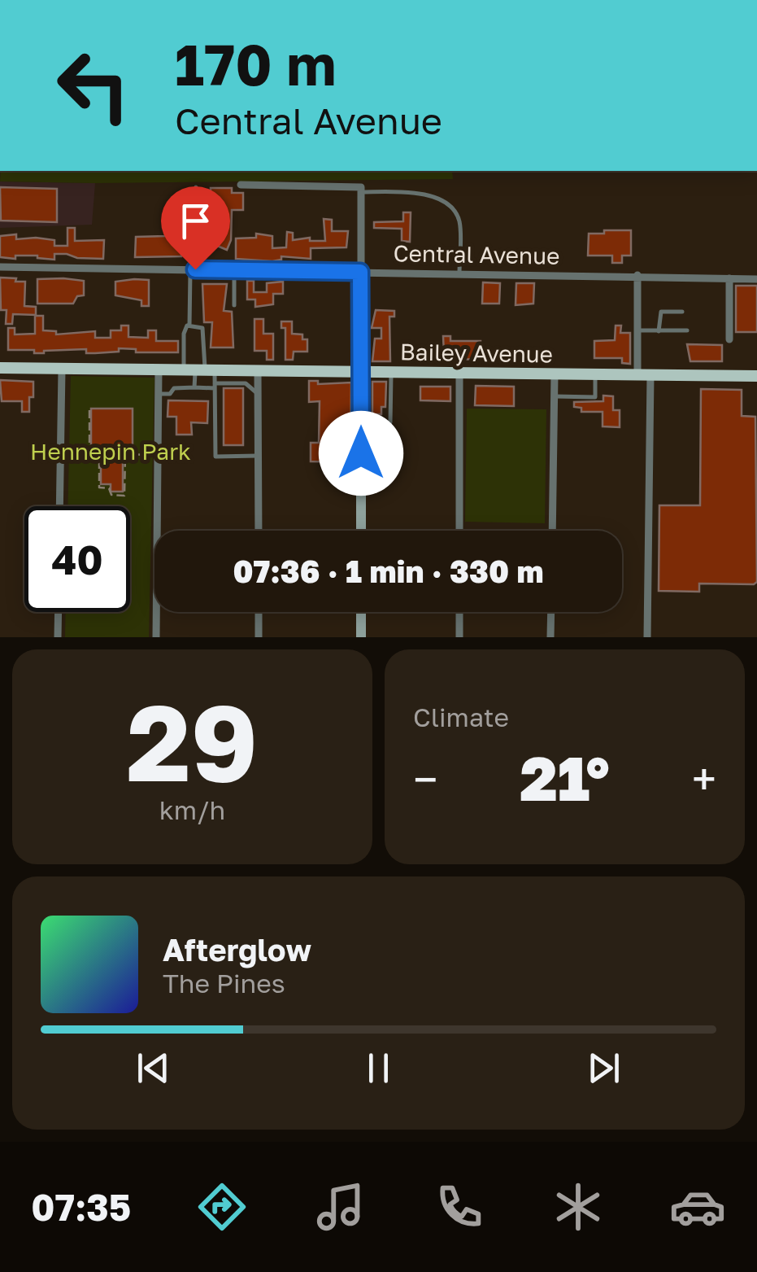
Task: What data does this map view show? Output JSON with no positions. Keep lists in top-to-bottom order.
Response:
{
  "streets": {
    "main road": ["Bailey Avenue"],
    "street": ["Central Avenue"]
  },
  "parks": ["Hennepin Park"],
  "page": {
    "turn": ["170 m", "Central Avenue"],
    "limit": "40",
    "trip": "07:36 · 1 min · 330 m",
    "tile": [
      ["29", "km/h"],
      "Climate"
    ],
    "heat": ["−", "21°", "+"],
    "song": ["Afterglow", "The Pines"],
    "tabs": "07:35"
  }
}
